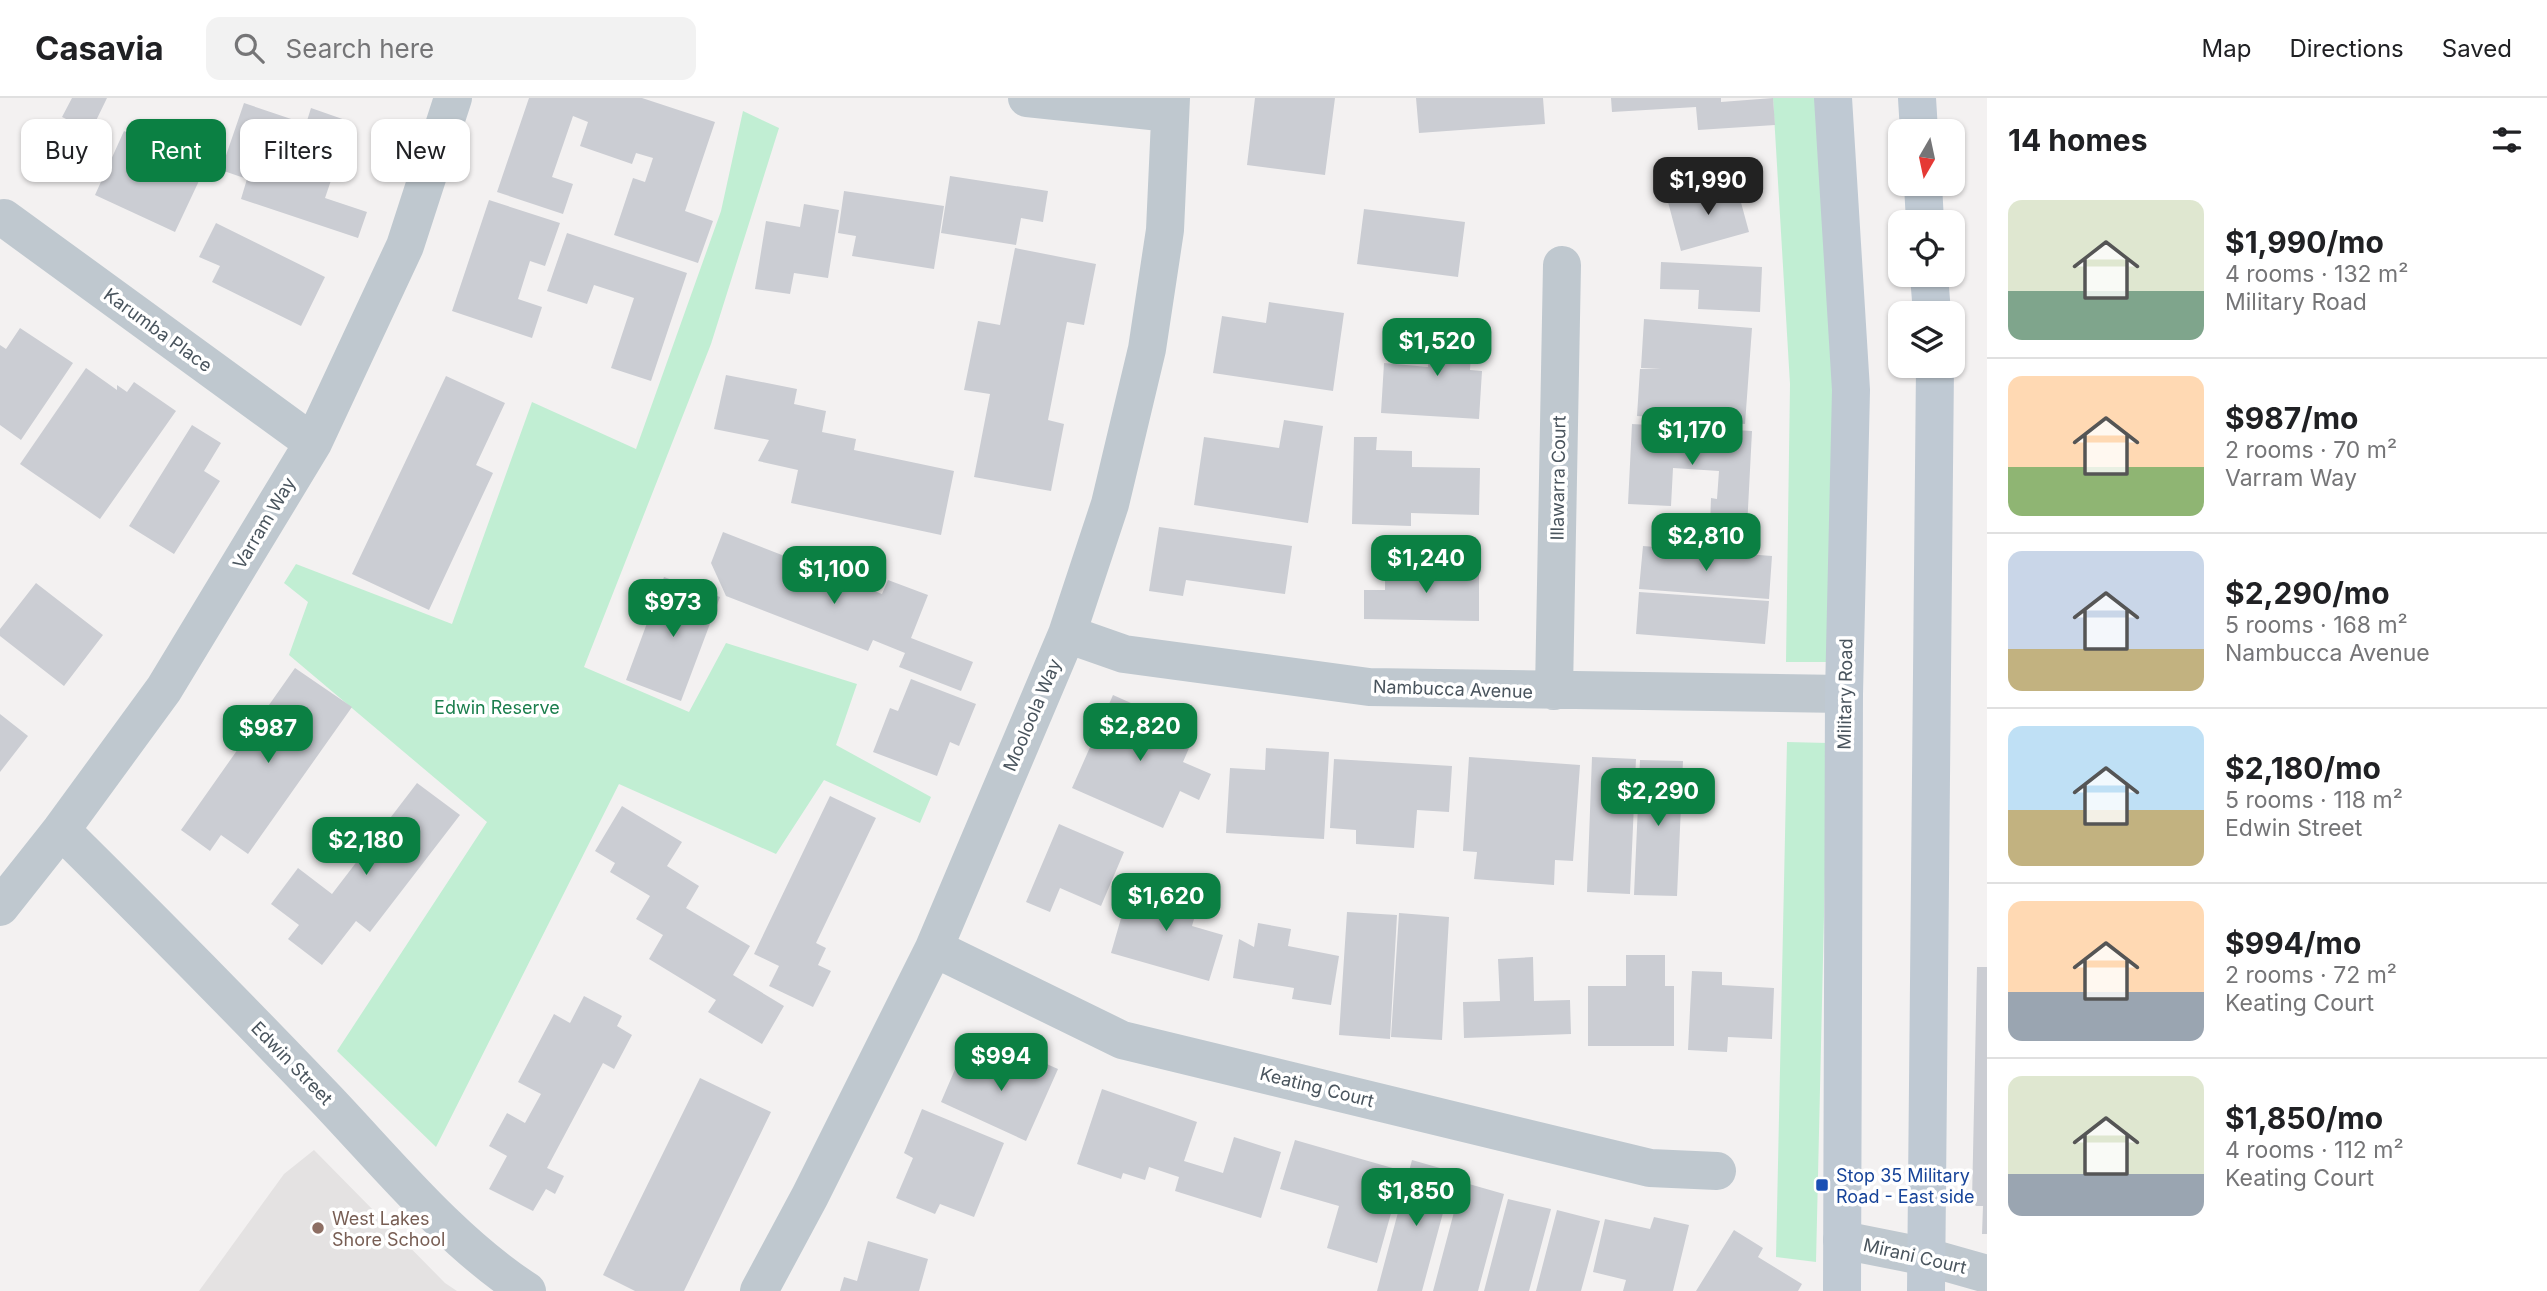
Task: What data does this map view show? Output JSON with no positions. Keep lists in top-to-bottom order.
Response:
{
  "streets": {
    "main road": ["Military Road"],
    "street": [
      "Karumba Place",
      "Illawarra Court",
      "Varram Way",
      "Nambucca Avenue",
      "Mooloola Way",
      "Edwin Street",
      "Keating Court",
      "Mirani Court"
    ]
  },
  "crossings": [
    ["Karumba Place", "Varram Way"],
    ["Illawarra Court", "Nambucca Avenue"],
    ["Varram Way", "Edwin Street"],
    ["Nambucca Avenue", "Military Road"],
    ["Nambucca Avenue", "Mooloola Way"],
    ["Military Road", "Mirani Court"],
    ["Mooloola Way", "Keating Court"]
  ],
  "parks": ["Edwin Reserve"],
  "places": {
    "transit": ["Stop 35 Military Road - East side"],
    "other": ["West Lakes Shore School"]
  },
  "north": "bottom",
  "page": {
    "header": "Casavia",
    "search": "Search here",
    "nav": ["Map", "Directions", "Saved"],
    "heading": "14 homes",
    "chip": [
      "Buy",
      "Rent",
      "Filters",
      "New"
    ],
    "price": [
      "$1,990",
      "$1,520",
      "$1,170",
      "$2,810",
      "$1,240",
      "$1,100",
      "$973",
      "$2,820",
      "$987",
      "$2,290",
      "$2,180",
      "$1,620",
      "$994",
      "$1,850"
    ],
    "list": [
      {
        "name": "$1,990/mo",
        "note": "4 rooms · 132 m² · Military Road"
      },
      {
        "name": "$987/mo",
        "note": "2 rooms · 70 m² · Varram Way"
      },
      {
        "name": "$2,290/mo",
        "note": "5 rooms · 168 m² · Nambucca Avenue"
      },
      {
        "name": "$2,180/mo",
        "note": "5 rooms · 118 m² · Edwin Street"
      },
      {
        "name": "$994/mo",
        "note": "2 rooms · 72 m² · Keating Court"
      },
      {
        "name": "$1,850/mo",
        "note": "4 rooms · 112 m² · Keating Court"
      }
    ]
  }
}
